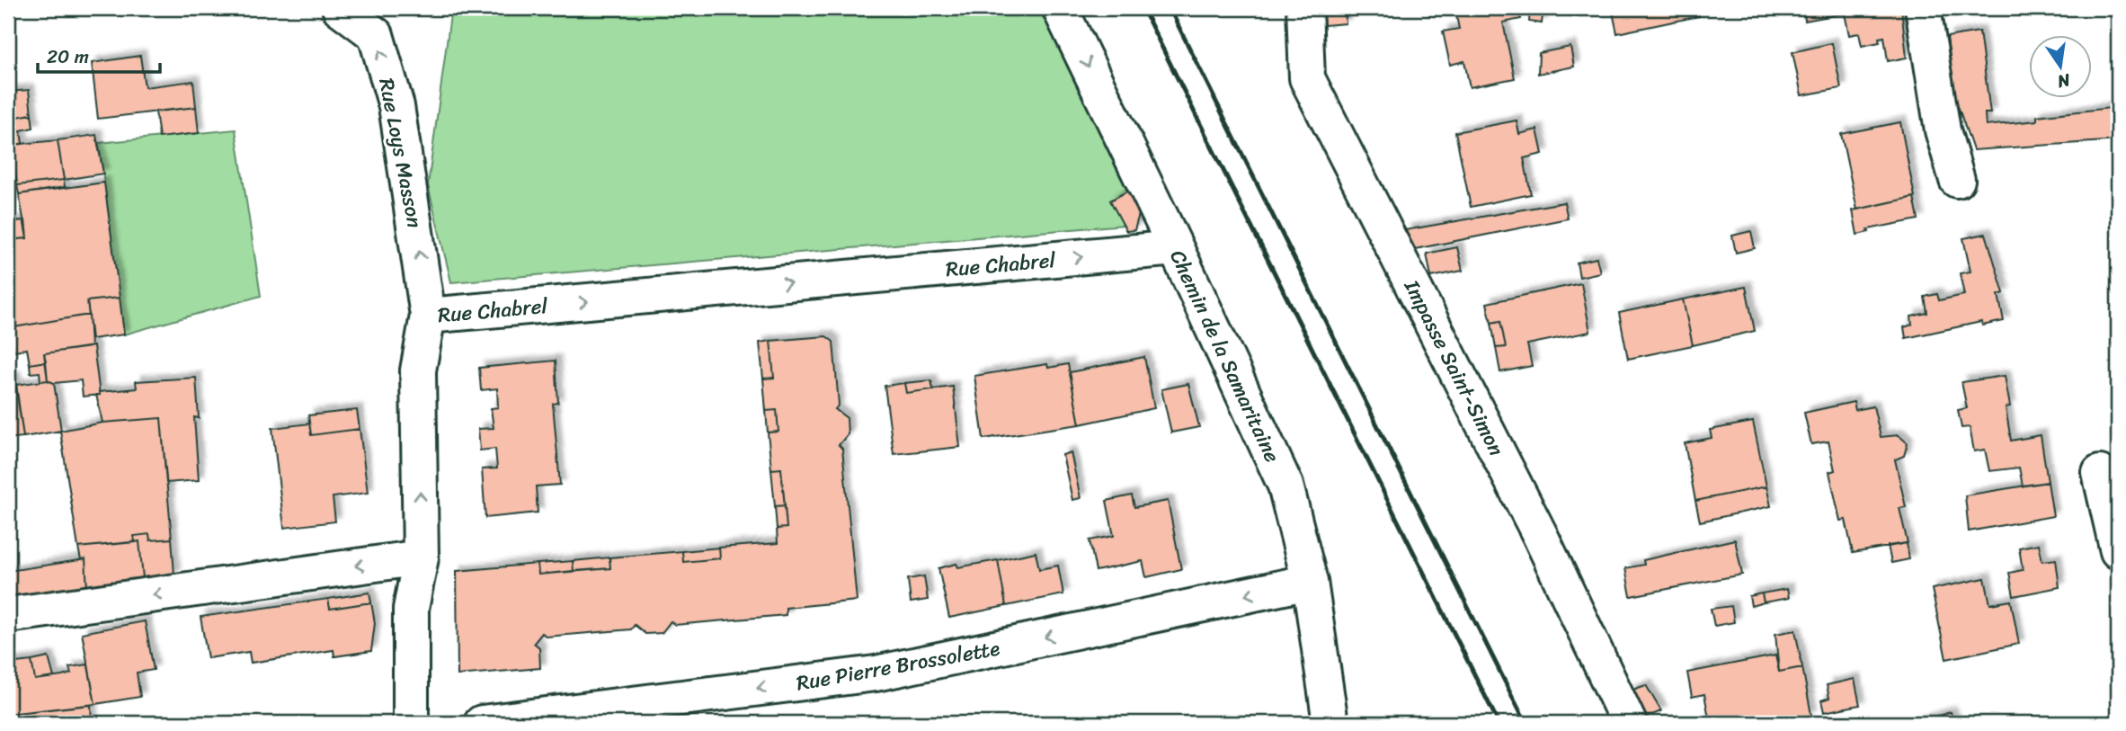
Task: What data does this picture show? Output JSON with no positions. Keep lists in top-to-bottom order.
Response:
{
  "streets": {
    "street": [
      "Rue Loys Masson",
      "Rue Chabrel",
      "Chemin de la Samaritaine",
      "Impasse Saint-Simon",
      "Rue Pierre Brossolette"
    ]
  },
  "crossings": [
    ["Rue Loys Masson", "Rue Chabrel"],
    ["Rue Chabrel", "Chemin de la Samaritaine"],
    ["Chemin de la Samaritaine", "Rue Pierre Brossolette"]
  ],
  "one_way": ["Rue Loys Masson", "Rue Chabrel", "Rue Pierre Brossolette"],
  "scale_bar": "20 m",
  "north": "bottom"
}
